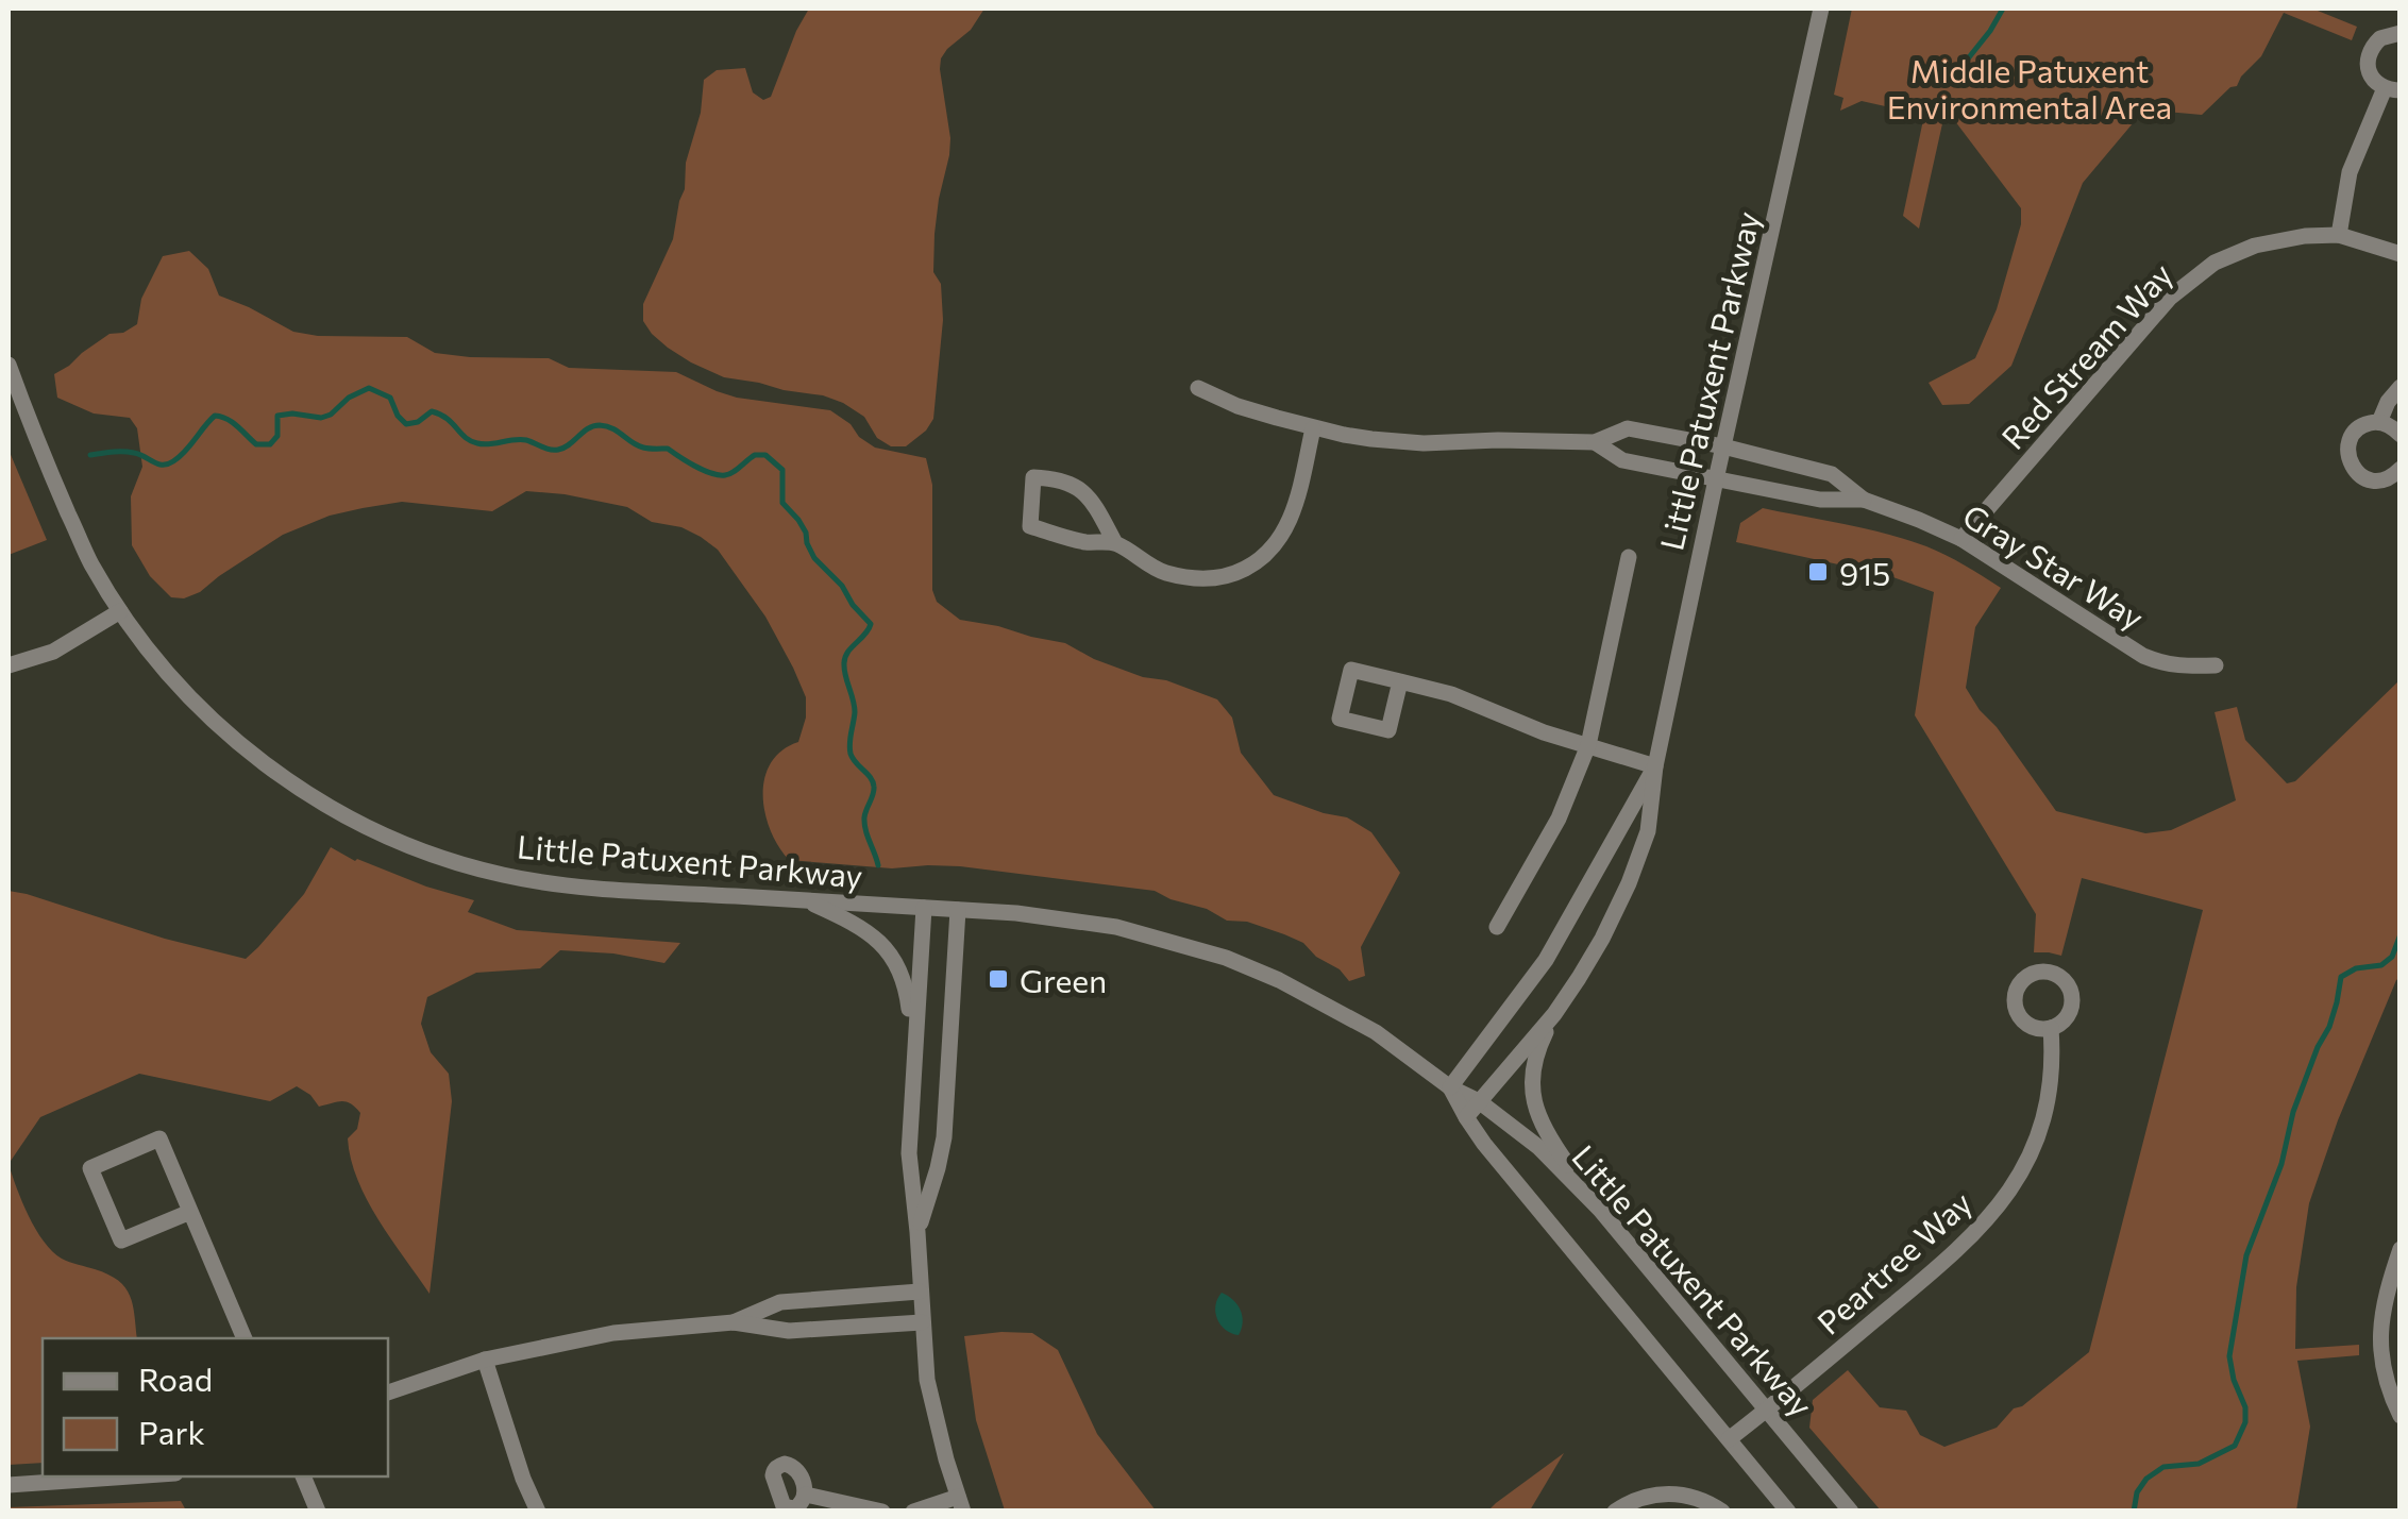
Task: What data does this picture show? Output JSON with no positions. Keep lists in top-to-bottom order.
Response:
{
  "streets": {
    "street": [
      "Red Stream Way",
      "Little Patuxent Parkway",
      "Gray Star Way",
      "Peartree Way"
    ]
  },
  "crossings": [
    ["Red Stream Way", "Gray Star Way"],
    ["Little Patuxent Parkway", "Gray Star Way"],
    ["Little Patuxent Parkway", "Peartree Way"]
  ],
  "parks": ["Middle Patuxent Environmental Area"],
  "places": {
    "transit": ["915", "Green"]
  },
  "legend": ["Road", "Park"]
}
